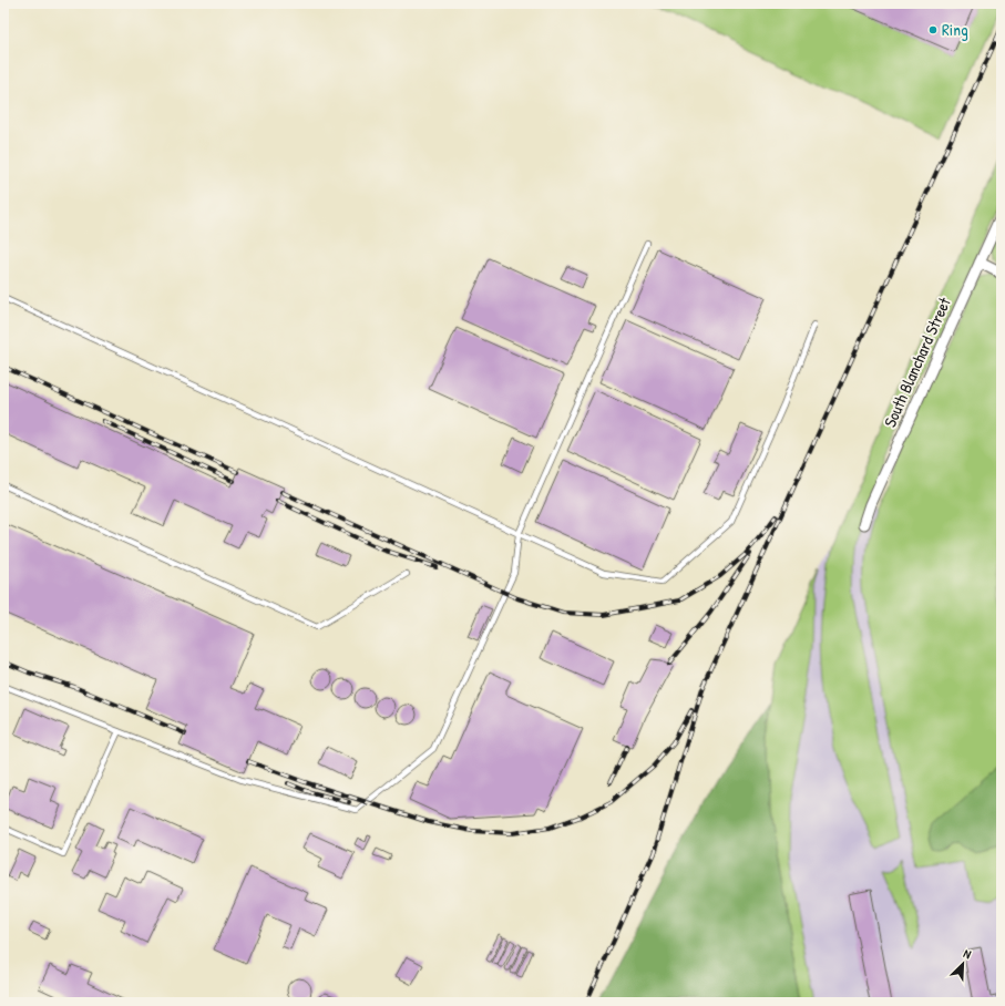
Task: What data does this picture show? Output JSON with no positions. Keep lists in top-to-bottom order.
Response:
{
  "streets": {
    "street": ["South Blanchard Street"]
  },
  "places": ["Ring"],
  "north": "top right"
}
